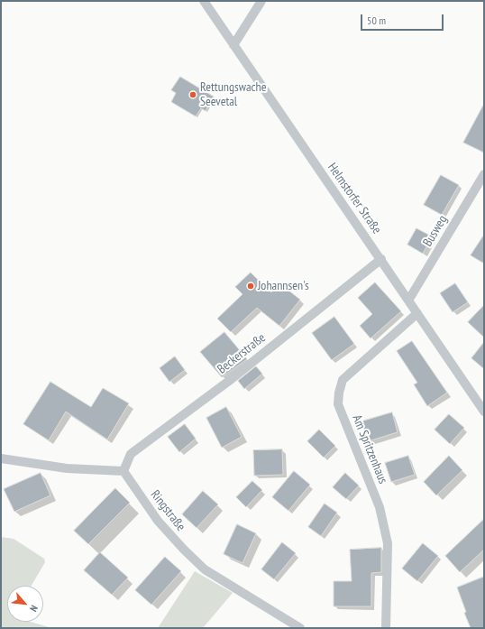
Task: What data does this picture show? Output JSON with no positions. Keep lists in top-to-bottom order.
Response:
{
  "streets": {
    "street": [
      "Helmstorfer Straße",
      "Busweg",
      "Beckerstraße",
      "Am Spritzenhaus",
      "Ringstraße"
    ]
  },
  "crossings": [
    ["Helmstorfer Straße", "Busweg"],
    ["Helmstorfer Straße", "Beckerstraße"],
    ["Helmstorfer Straße", "Am Spritzenhaus"],
    ["Beckerstraße", "Ringstraße"]
  ],
  "places": ["Rettungswache Seevetal", "Johannsen's"],
  "scale_bar": "50 m",
  "north": "bottom right"
}
